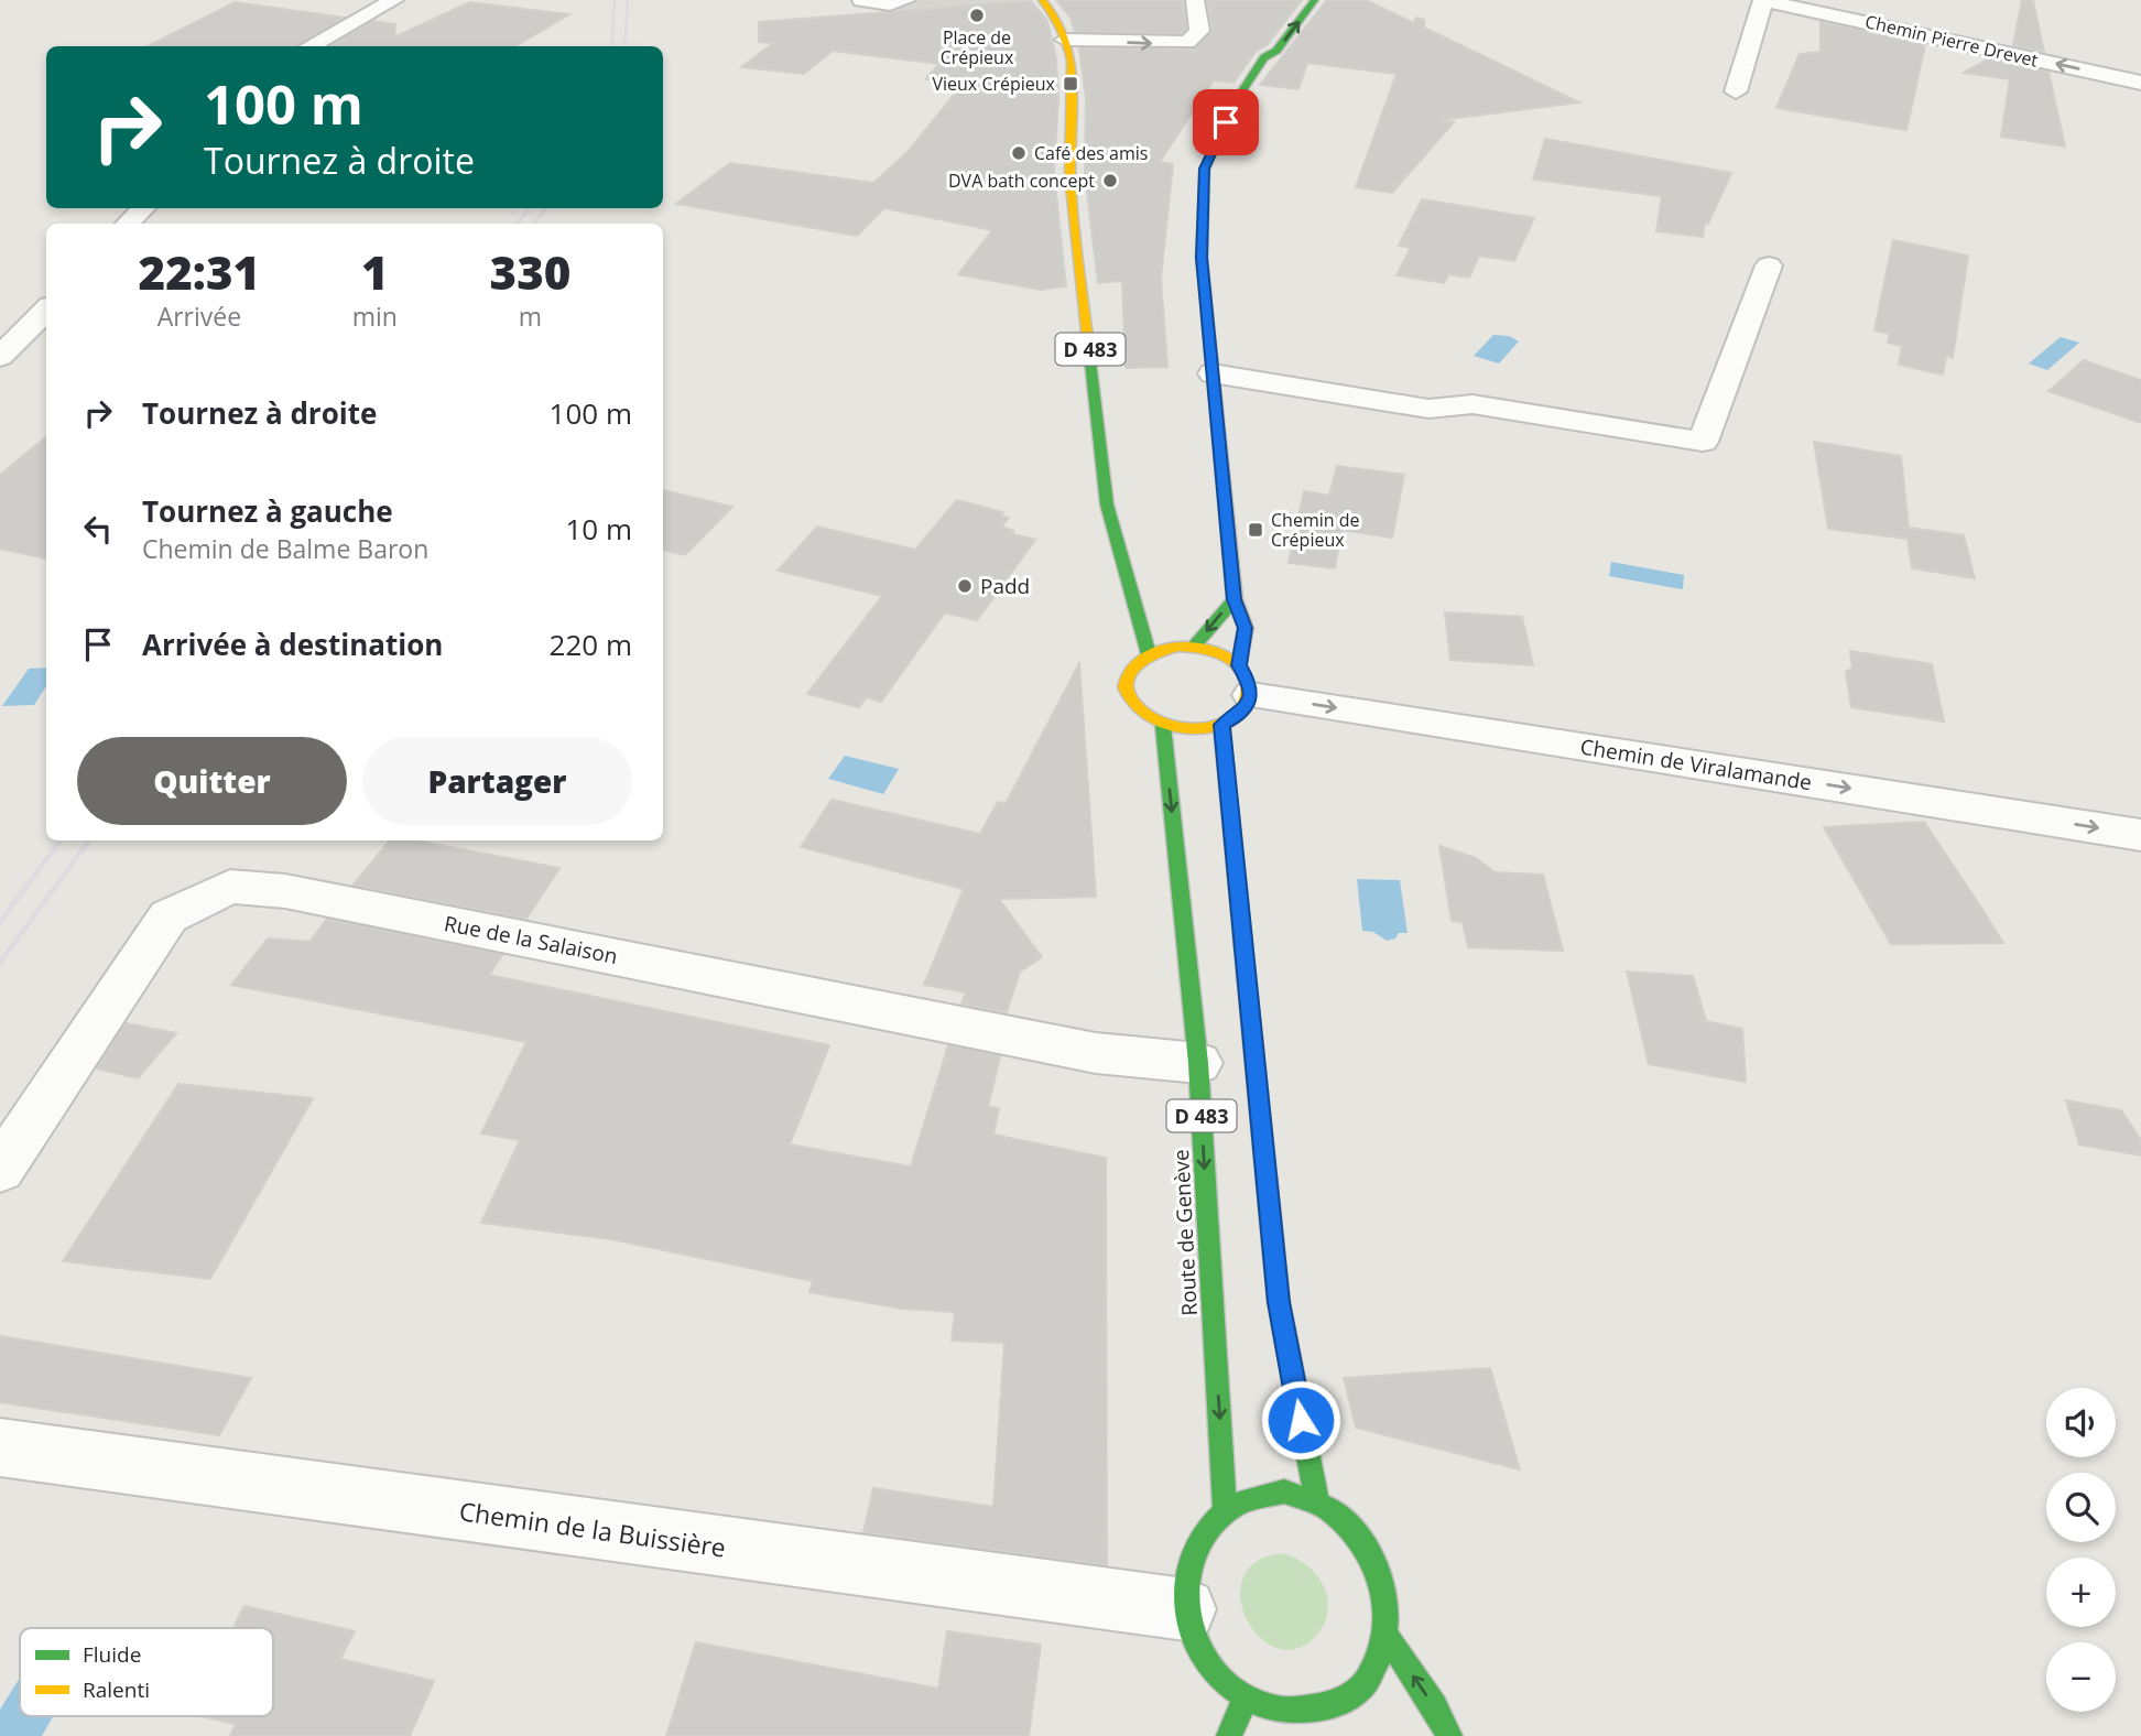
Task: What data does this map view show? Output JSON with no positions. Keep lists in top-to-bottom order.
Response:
{
  "streets": {
    "main road": ["D 483", "Route de Genève"],
    "street": [
      "Chemin Pierre Drevet",
      "Chemin de Viralamande",
      "Rue de la Salaison",
      "Chemin de la Buissière"
    ]
  },
  "crossings": [
    ["D 483", "Chemin de Viralamande"],
    ["D 483", "Route de Genève"],
    ["D 483", "Chemin de la Buissière"],
    ["Chemin de Viralamande", "Route de Genève"],
    ["Rue de la Salaison", "Route de Genève"],
    ["Route de Genève", "Chemin de la Buissière"]
  ],
  "one_way": ["Chemin Pierre Drevet", "Chemin de Viralamande"],
  "places": {
    "other": [
      "Place de Crépieux",
      "Café des amis",
      "DVA bath concept",
      "Padd"
    ],
    "transit": ["Vieux Crépieux", "Chemin de Crépieux"]
  },
  "legend": ["Fluide", "Ralenti"],
  "page": {
    "turn": ["100 m", "Tournez à droite"],
    "eta": [
      "22:31",
      "Arrivée",
      "1",
      "min",
      "330",
      "m"
    ],
    "list": [
      {
        "name": "Tournez à droite",
        "value": "100 m"
      },
      {
        "name": "Tournez à gauche",
        "note": "Chemin de Balme Baron",
        "value": "10 m"
      },
      {
        "name": "Arrivée à destination",
        "value": "220 m"
      }
    ],
    "buttons": ["Quitter", "Partager"],
    "map_buttons": ["+", "−"]
  }
}
